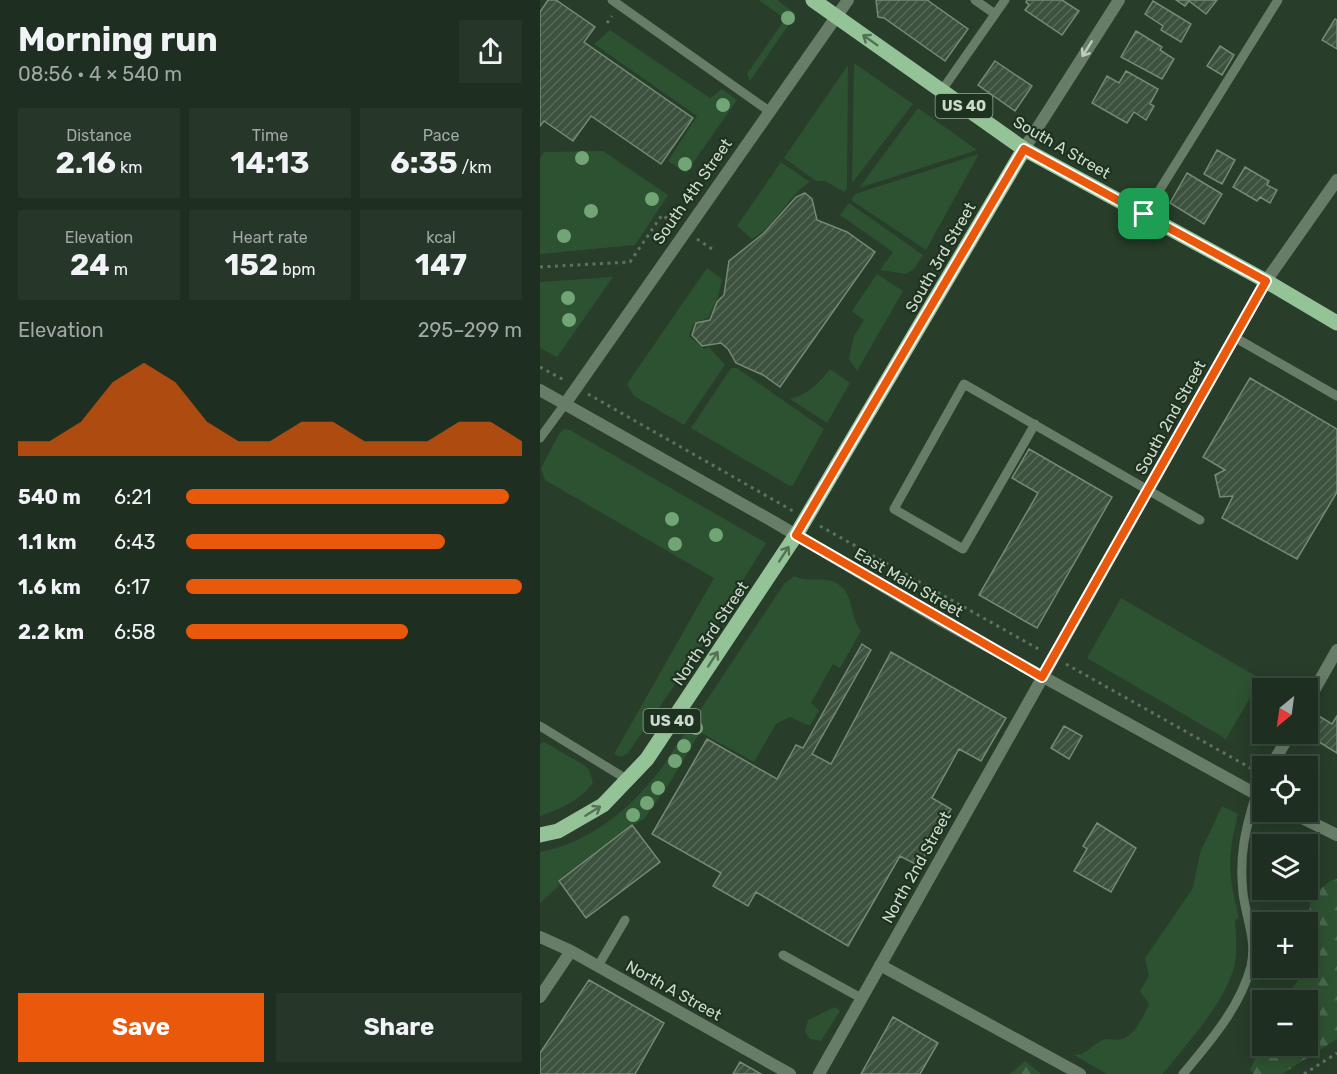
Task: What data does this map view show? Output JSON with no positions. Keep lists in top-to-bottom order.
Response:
{
  "streets": {
    "main road": [
      "US 40",
      "South A Street",
      "South 3rd Street",
      "North 3rd Street"
    ],
    "street": [
      "South 4th Street",
      "South 2nd Street",
      "East Main Street",
      "North 2nd Street",
      "North A Street"
    ]
  },
  "crossings": [
    ["South A Street", "South 4th Street"],
    ["South A Street", "South 3rd Street"],
    ["South A Street", "South 2nd Street"],
    ["South 4th Street", "East Main Street"],
    ["South 3rd Street", "East Main Street"],
    ["South 3rd Street", "North 3rd Street"],
    ["South 2nd Street", "East Main Street"],
    ["South 2nd Street", "North 2nd Street"],
    ["East Main Street", "North 3rd Street"],
    ["East Main Street", "North 2nd Street"]
  ],
  "one_way": ["North 3rd Street"],
  "north": "bottom left",
  "page": {
    "heading": ["Morning run", "08:56 · 4 × 540 m"],
    "stats": [
      ["Distance", "2.16 km"],
      ["Time", "14:13"],
      ["Pace", "6:35 /km"],
      ["Elevation", "24 m"],
      ["Heart rate", "152 bpm"],
      ["kcal", "147"]
    ],
    "chart": ["Elevation", "295–299 m"],
    "list": [
      {
        "name": "540 m",
        "note": "6:21"
      },
      {
        "name": "1.1 km",
        "note": "6:43"
      },
      {
        "name": "1.6 km",
        "note": "6:17"
      },
      {
        "name": "2.2 km",
        "note": "6:58"
      }
    ],
    "map_buttons": ["+", "−"],
    "buttons": ["Save", "Share"]
  }
}
